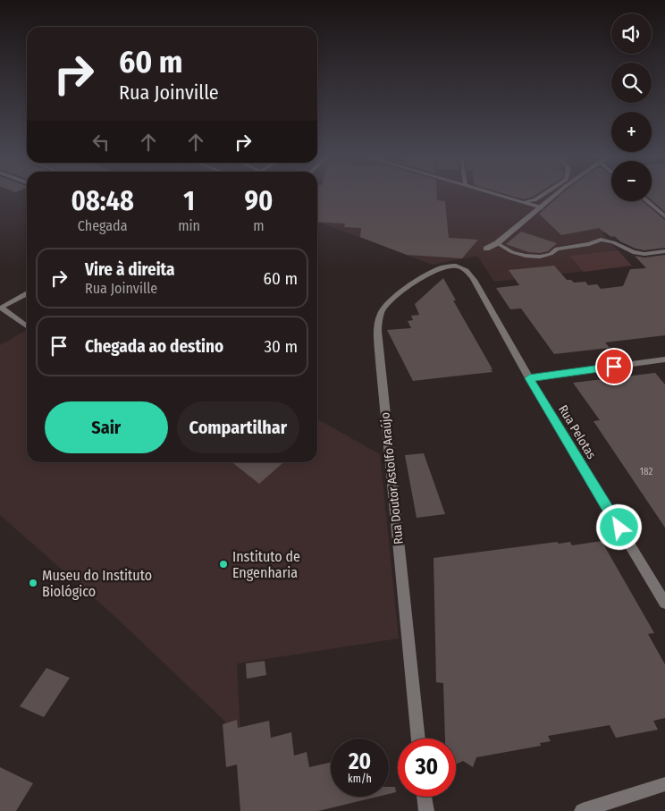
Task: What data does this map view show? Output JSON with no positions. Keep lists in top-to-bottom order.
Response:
{
  "streets": {
    "street": ["Rua Pelotas", "Rua Doutor Astolfo Araújo"]
  },
  "crossings": [
    ["Rua Pelotas", "Rua Doutor Astolfo Araújo"]
  ],
  "places": ["Instituto de Engenharia", "Museu do Instituto Biológico"],
  "house_numbers": ["182"],
  "page": {
    "map_buttons": ["+", "−"],
    "turn": ["60 m", "Rua Joinville"],
    "eta": [
      "08:48",
      "Chegada",
      "1",
      "min",
      "90",
      "m"
    ],
    "list": [
      {
        "name": "Vire à direita",
        "note": "Rua Joinville",
        "value": "60 m"
      },
      {
        "name": "Chegada ao destino",
        "value": "30 m"
      }
    ],
    "buttons": ["Sair", "Compartilhar"],
    "speed": "20 km/h",
    "limit": "30"
  }
}
